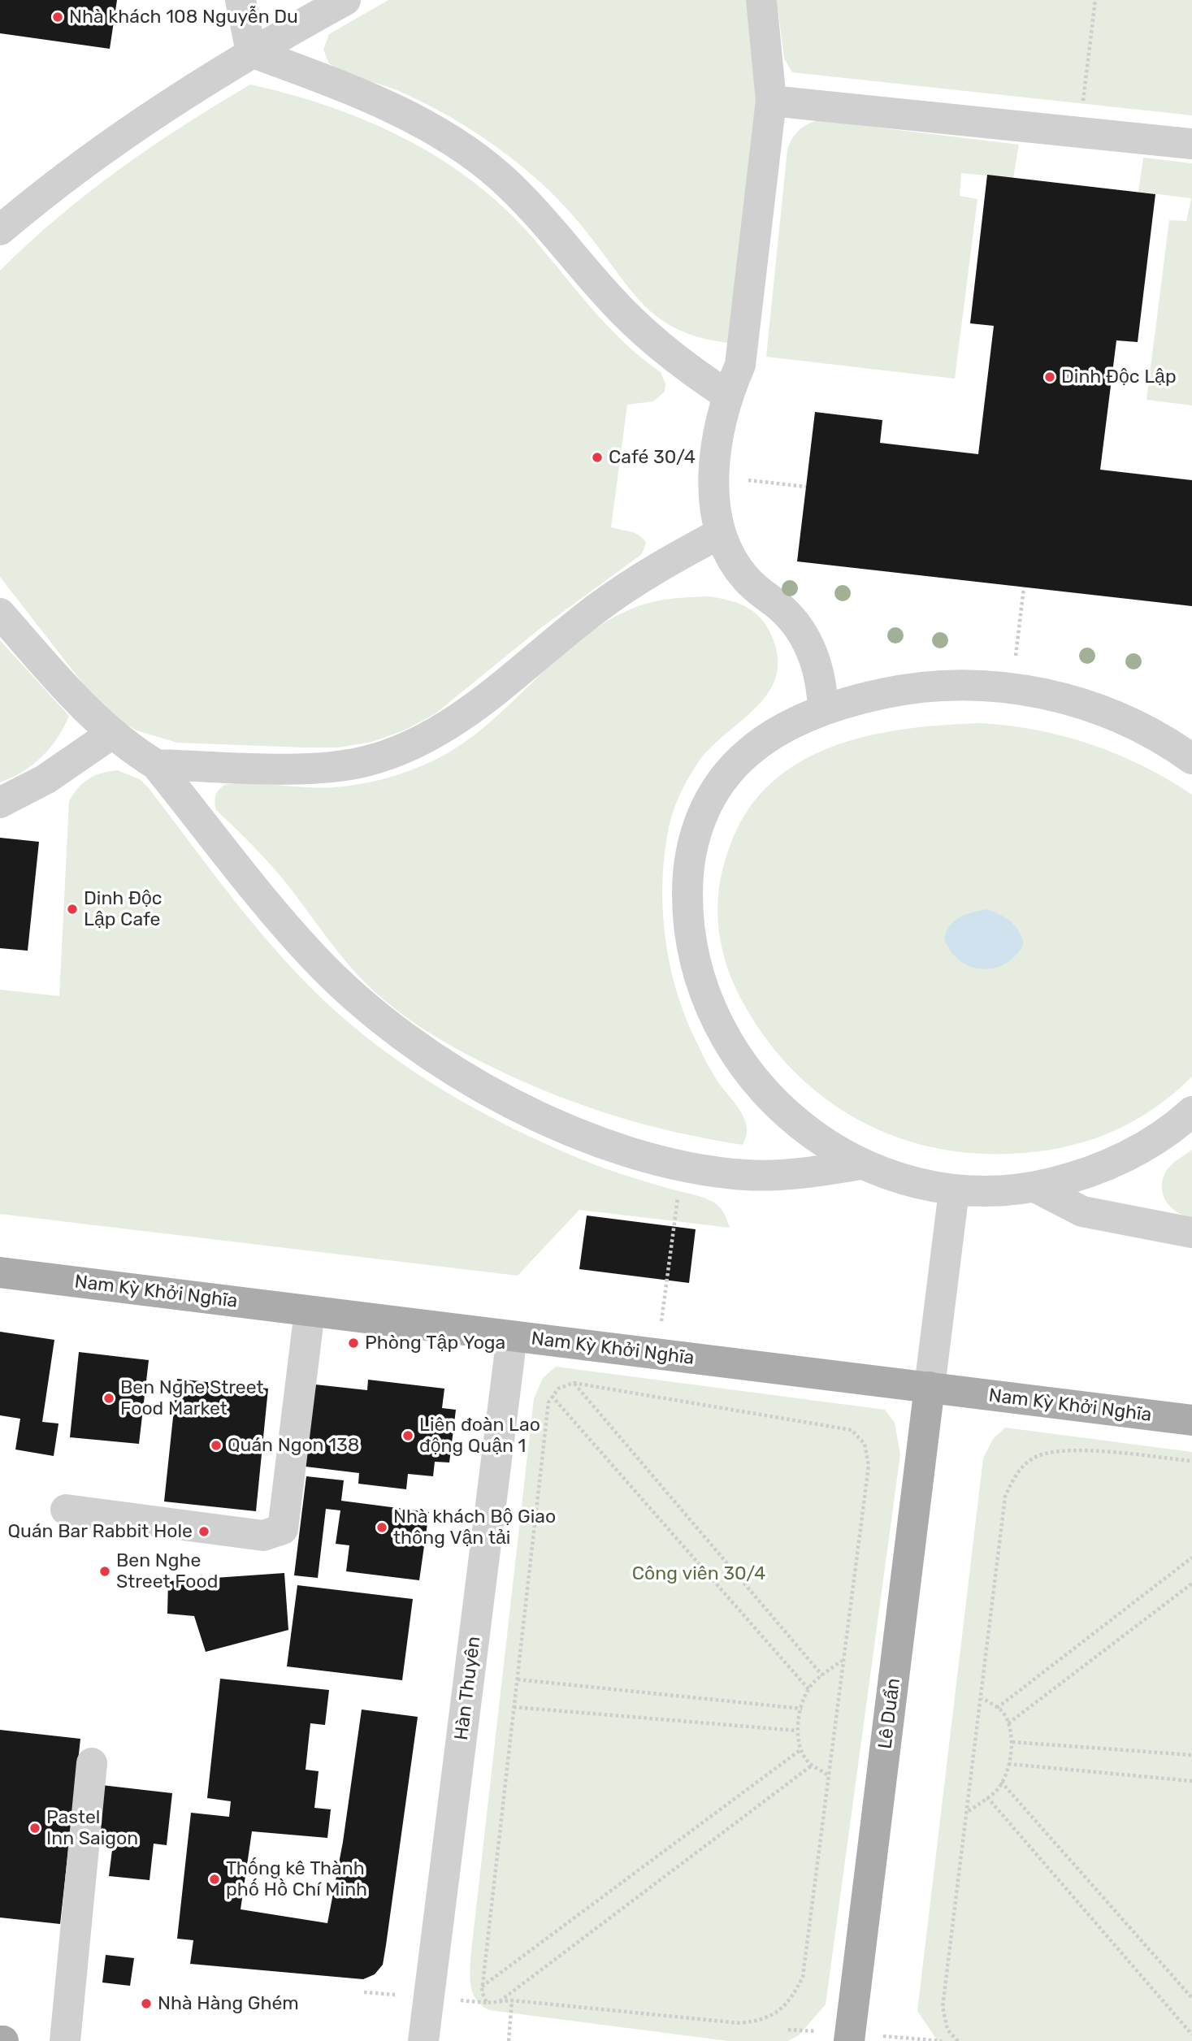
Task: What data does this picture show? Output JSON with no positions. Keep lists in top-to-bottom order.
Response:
{
  "streets": {
    "main road": ["Nam Kỳ Khởi Nghĩa", "Lê Duẩn"],
    "street": ["Hàn Thuyên"]
  },
  "crossings": [
    ["Nam Kỳ Khởi Nghĩa", "Hàn Thuyên"],
    ["Nam Kỳ Khởi Nghĩa", "Lê Duẩn"]
  ],
  "parks": ["Công viên 30/4"],
  "places": [
    "Nhà khách 108 Nguyễn Du",
    "Dinh Độc Lập",
    "Café 30/4",
    "Dinh Độc Lập Cafe",
    "Phòng Tập Yoga",
    "Ben Nghe Street Food Market",
    "Liên đoàn Lao động Quận 1",
    "Quán Ngon 138",
    "Nhà khách Bộ Giao thông Vận tải",
    "Quán Bar Rabbit Hole",
    "Ben Nghe Street Food",
    "Pastel Inn Saigon",
    "Thống kê Thành phố Hồ Chí Minh",
    "Nhà Hàng Ghém"
  ]
}
